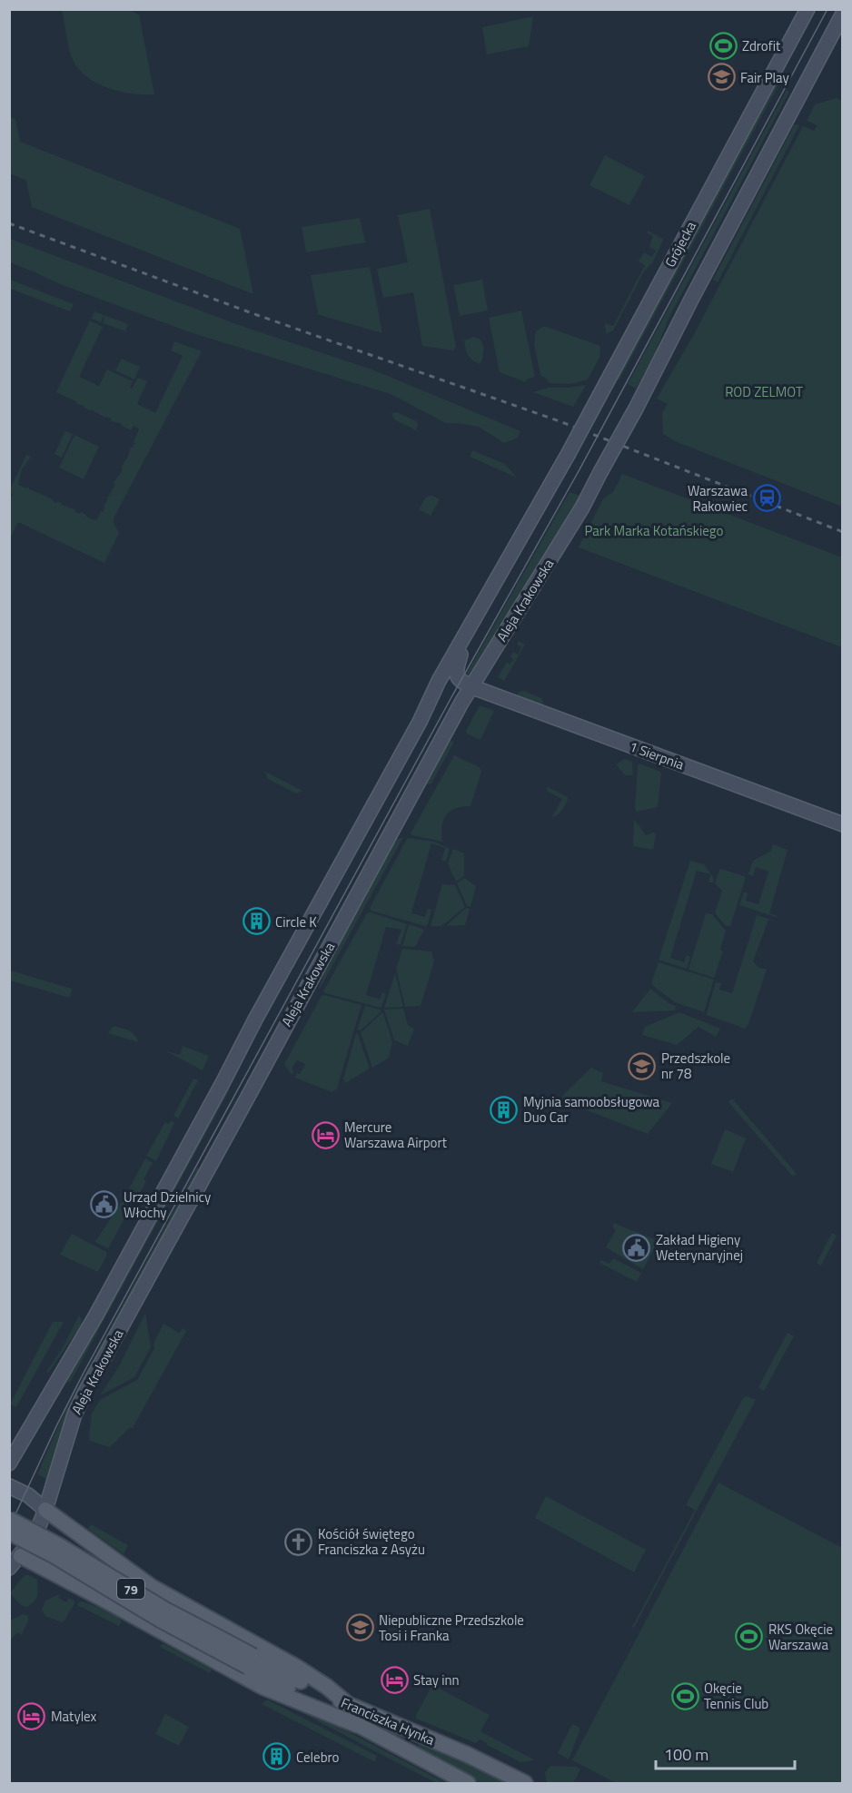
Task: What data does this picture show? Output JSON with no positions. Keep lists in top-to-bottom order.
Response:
{
  "streets": {
    "main road": [
      "Grójecka",
      "Aleja Krakowska",
      "1 Sierpnia",
      "79",
      "Franciszka Hynka"
    ]
  },
  "crossings": [
    ["Grójecka", "Aleja Krakowska"],
    ["Aleja Krakowska", "1 Sierpnia"],
    ["79", "Franciszka Hynka"]
  ],
  "parks": ["ROD ZELMOT", "Park Marka Kotańskiego"],
  "places": {
    "sports": ["Zdrofit", "RKS Okęcie Warszawa", "Okęcie Tennis Club"],
    "school or university": ["Fair Play", "Przedszkole nr 78", "Niepubliczne Przedszkole Tosi i Franka"],
    "station": ["Warszawa Rakowiec"],
    "building": ["Circle K", "Myjnia samoobsługowa Duo Car", "Celebro"],
    "hotel": ["Mercure Warszawa Airport", "Stay inn", "Matylex"],
    "public building": ["Urząd Dzielnicy Włochy", "Zakład Higieny Weterynaryjnej"],
    "church": ["Kościół świętego Franciszka z Asyżu"]
  },
  "scale_bar": "100 m"
}
